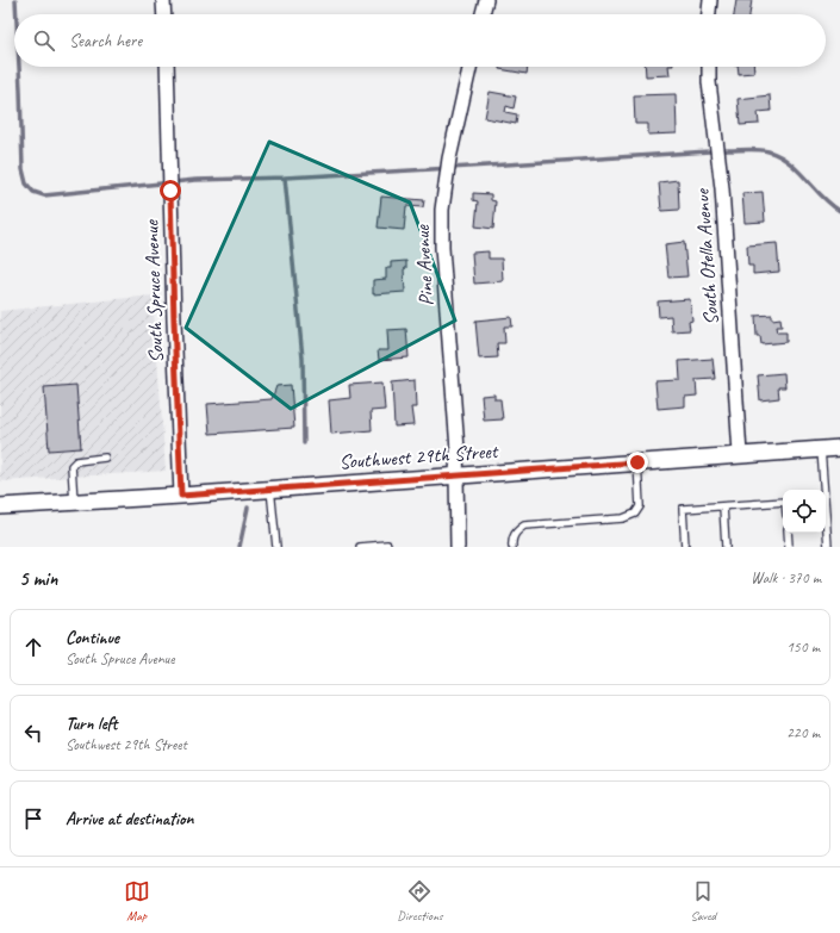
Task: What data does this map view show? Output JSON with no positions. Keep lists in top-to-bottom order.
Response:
{
  "streets": {
    "street": [
      "South Otella Avenue",
      "Pine Avenue",
      "South Spruce Avenue",
      "Southwest 29th Street"
    ]
  },
  "crossings": [
    ["South Otella Avenue", "Southwest 29th Street"],
    ["Pine Avenue", "Southwest 29th Street"],
    ["South Spruce Avenue", "Southwest 29th Street"]
  ],
  "page": {
    "search": "Search here",
    "heading": ["5 min", "Walk · 370 m"],
    "list": [
      ["Continue", "South Spruce Avenue", "150 m"],
      ["Turn left", "Southwest 29th Street", "220 m"],
      "Arrive at destination"
    ],
    "nav": ["Map", "Directions", "Saved"]
  }
}
